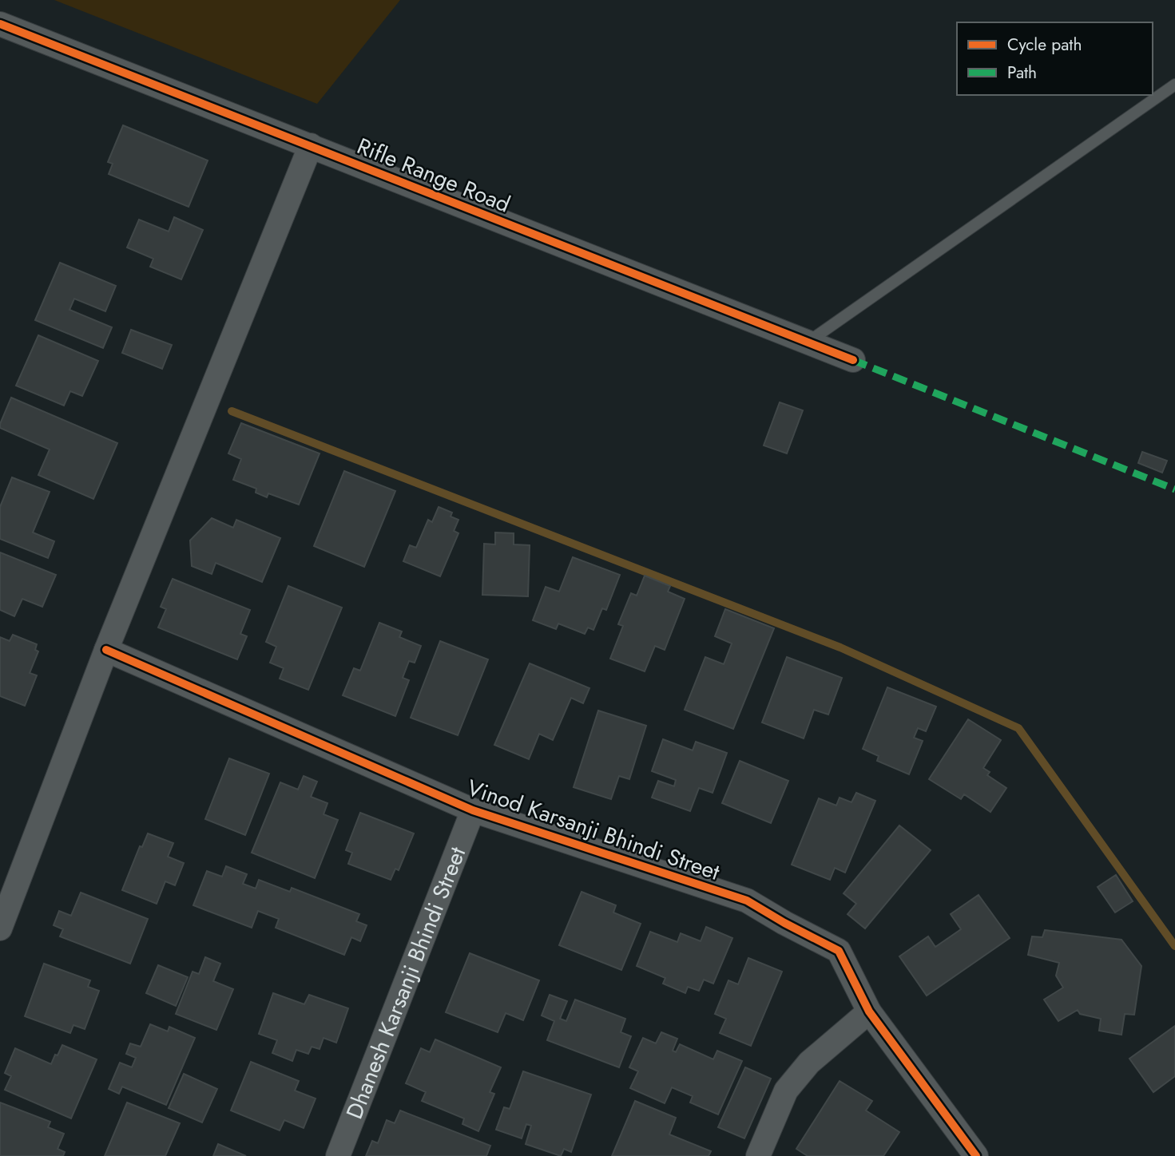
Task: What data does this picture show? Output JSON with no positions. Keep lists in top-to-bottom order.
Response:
{
  "streets": {
    "street": ["Rifle Range Road", "Vinod Karsanji Bhindi Street", "Dhanesh Karsanji Bhindi Street"]
  },
  "crossings": [
    ["Vinod Karsanji Bhindi Street", "Dhanesh Karsanji Bhindi Street"]
  ],
  "legend": ["Cycle path", "Path"]
}
